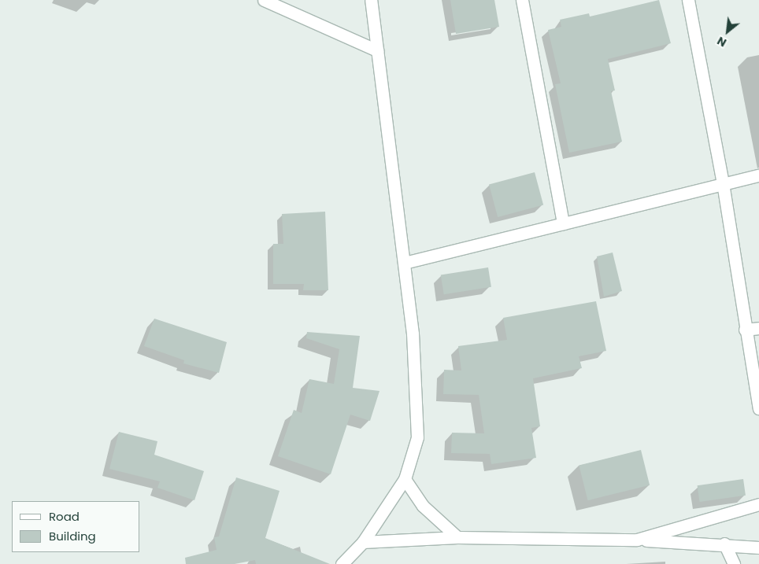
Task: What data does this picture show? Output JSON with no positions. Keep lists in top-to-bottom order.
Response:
{
  "legend": ["Road", "Building"],
  "north": "bottom left"
}
